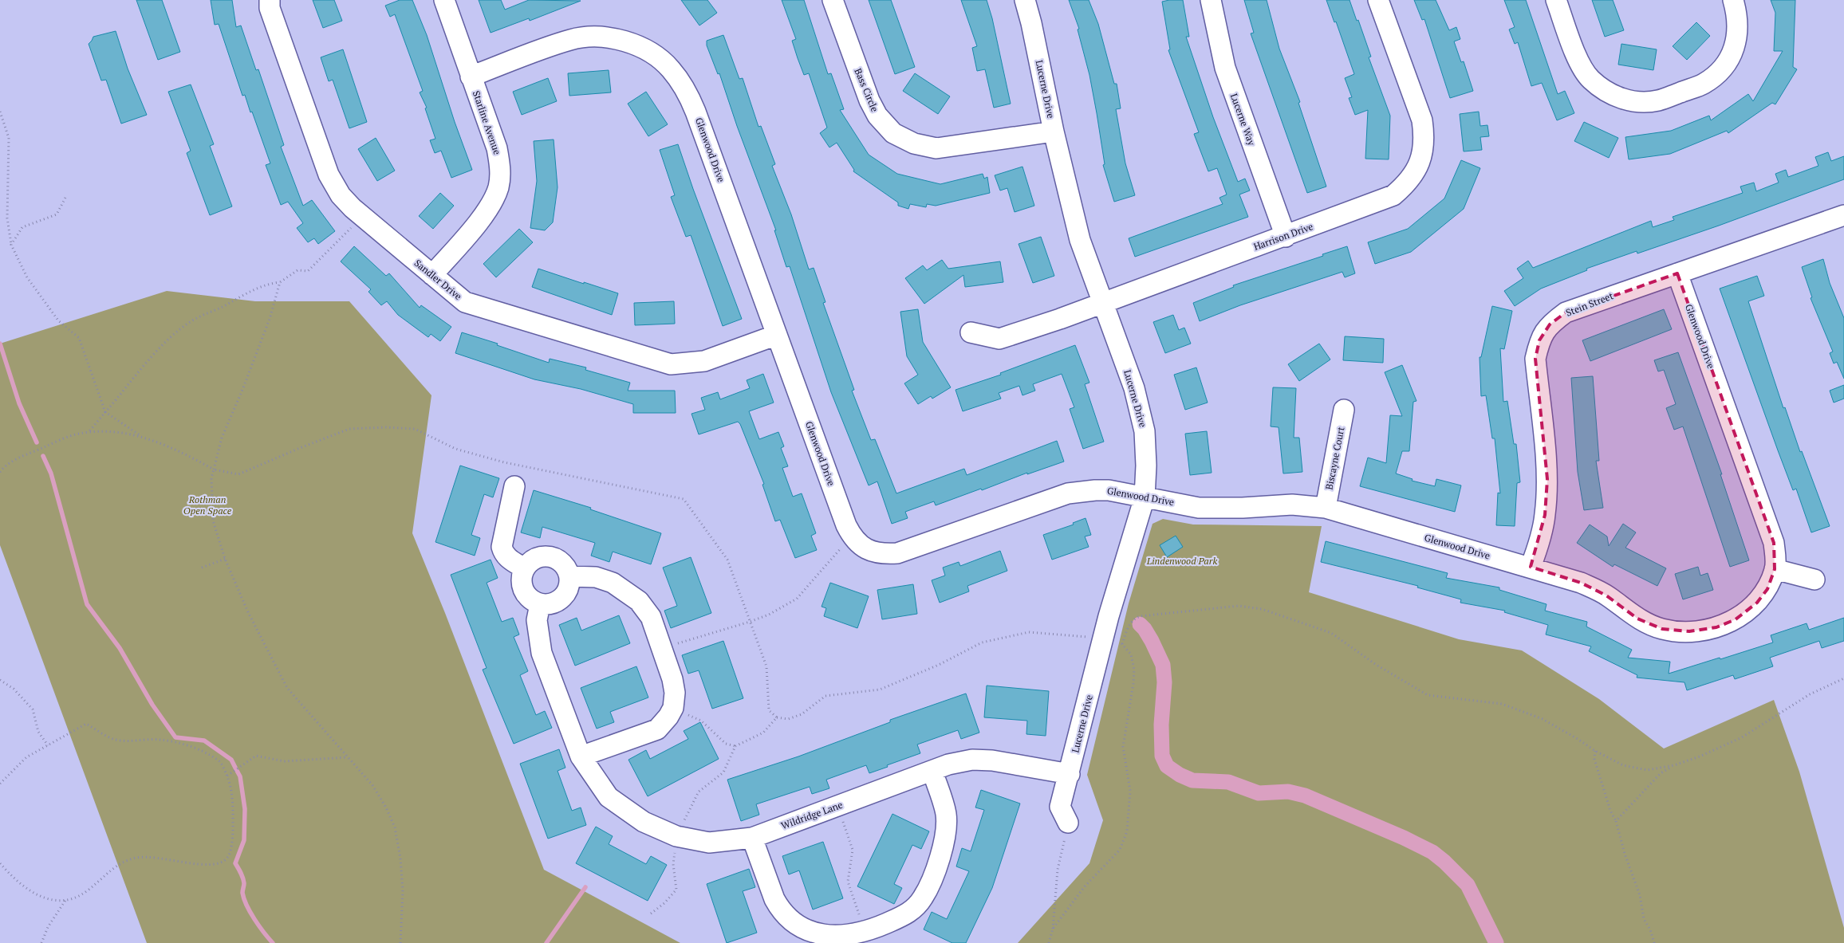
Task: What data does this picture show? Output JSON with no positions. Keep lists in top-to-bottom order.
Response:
{
  "streets": {
    "street": [
      "Lucerne Drive",
      "Bass Circle",
      "Lucerne Way",
      "Starline Avenue",
      "Glenwood Drive",
      "Harrison Drive",
      "Sandler Drive",
      "Stein Street",
      "Biscayne Court",
      "Wildridge Lane"
    ]
  },
  "crossings": [
    ["Lucerne Drive", "Bass Circle"],
    ["Lucerne Drive", "Glenwood Drive"],
    ["Lucerne Drive", "Harrison Drive"],
    ["Lucerne Drive", "Wildridge Lane"],
    ["Lucerne Way", "Harrison Drive"],
    ["Starline Avenue", "Glenwood Drive"],
    ["Starline Avenue", "Sandler Drive"],
    ["Glenwood Drive", "Sandler Drive"],
    ["Glenwood Drive", "Stein Street"],
    ["Glenwood Drive", "Biscayne Court"]
  ],
  "parks": ["Rothman Open Space", "Lindenwood Park"]
}
